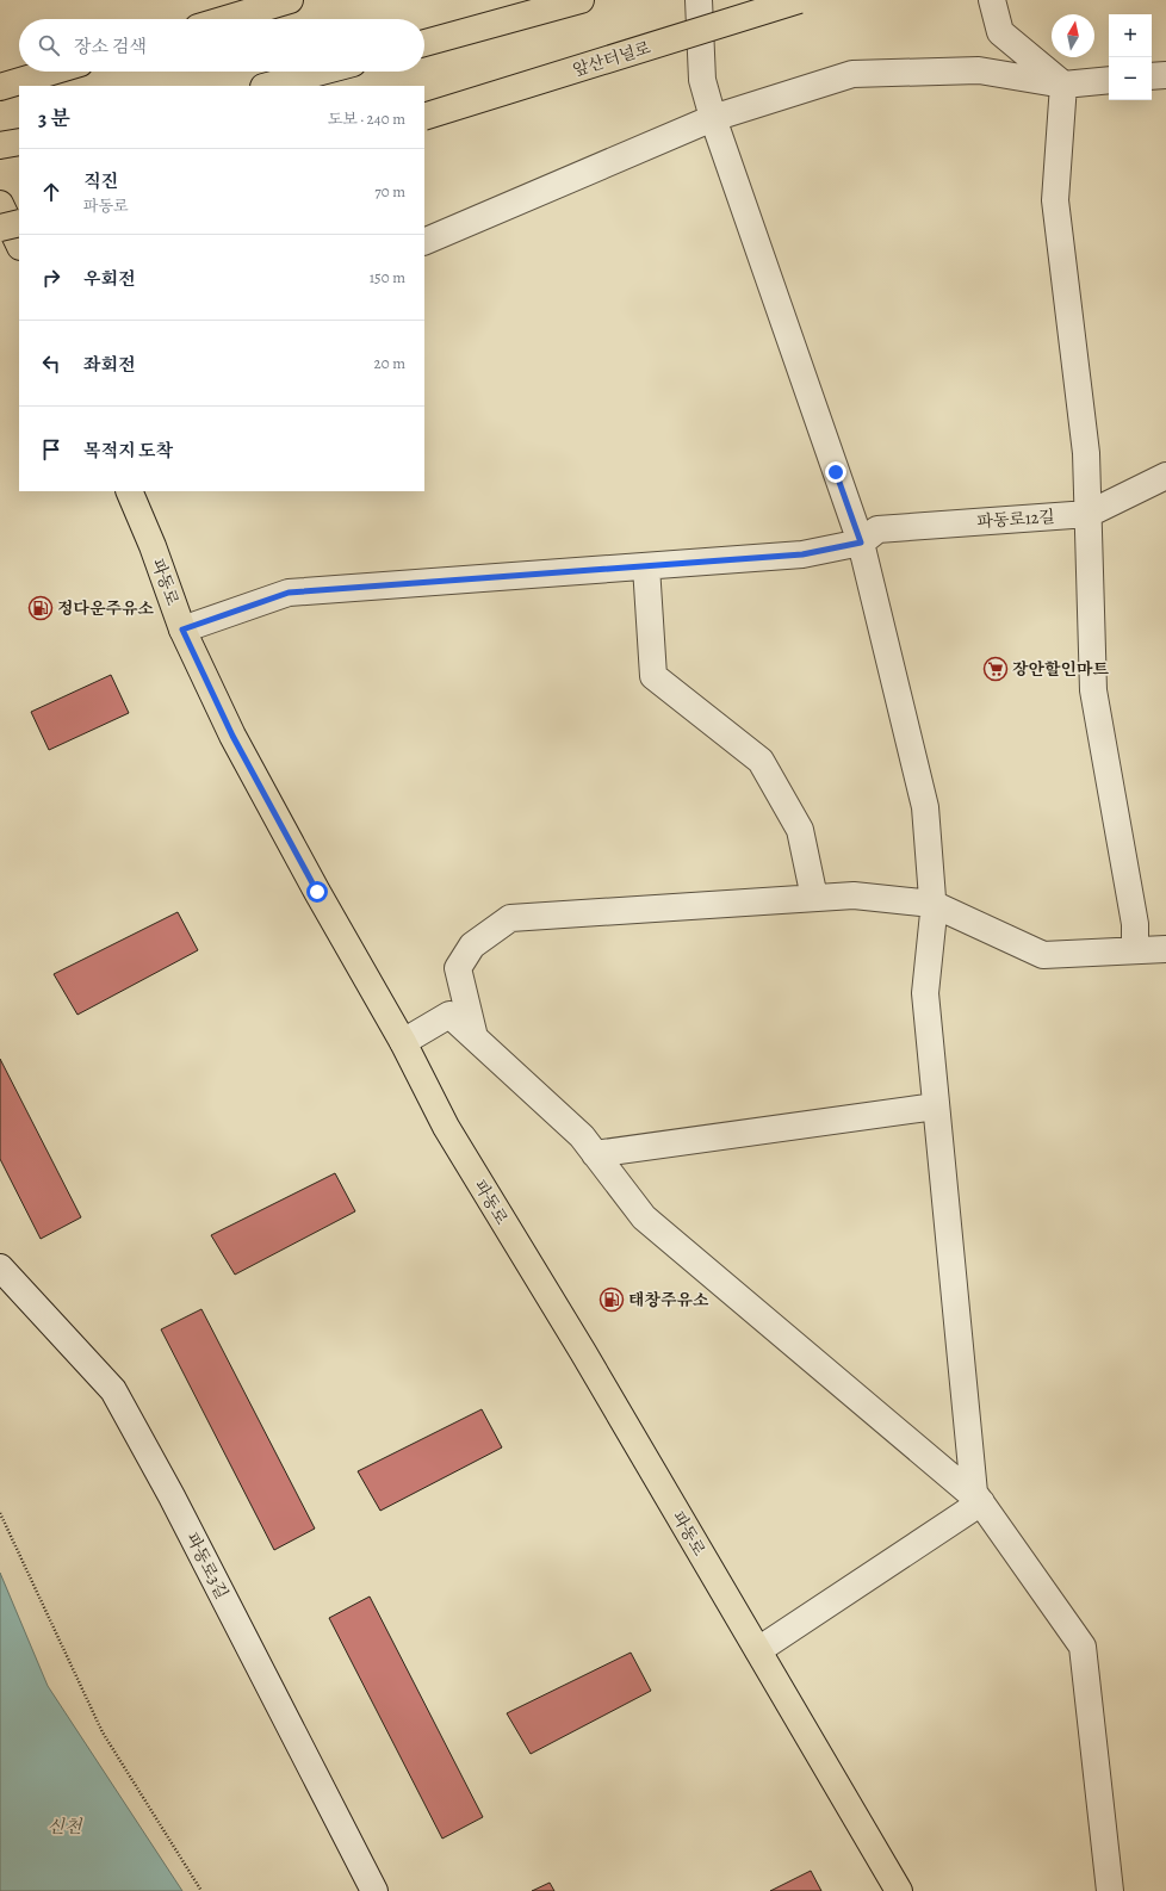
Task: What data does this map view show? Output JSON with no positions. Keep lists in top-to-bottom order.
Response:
{
  "streets": {
    "main road": ["앞산터널로", "파동로"],
    "street": ["파동로12길", "파동로3길"]
  },
  "water": ["신천"],
  "places": {
    "fuel station": ["정다운주유소", "태창주유소"],
    "supermarket": ["장안할인마트"]
  },
  "north": "top",
  "page": {
    "map_buttons": ["+", "−"],
    "search": "장소 검색",
    "heading": ["3 분", "도보 · 240 m"],
    "list": [
      ["직진", "파동로", "70 m"],
      ["우회전", "150 m"],
      ["좌회전", "20 m"],
      "목적지 도착"
    ]
  }
}
